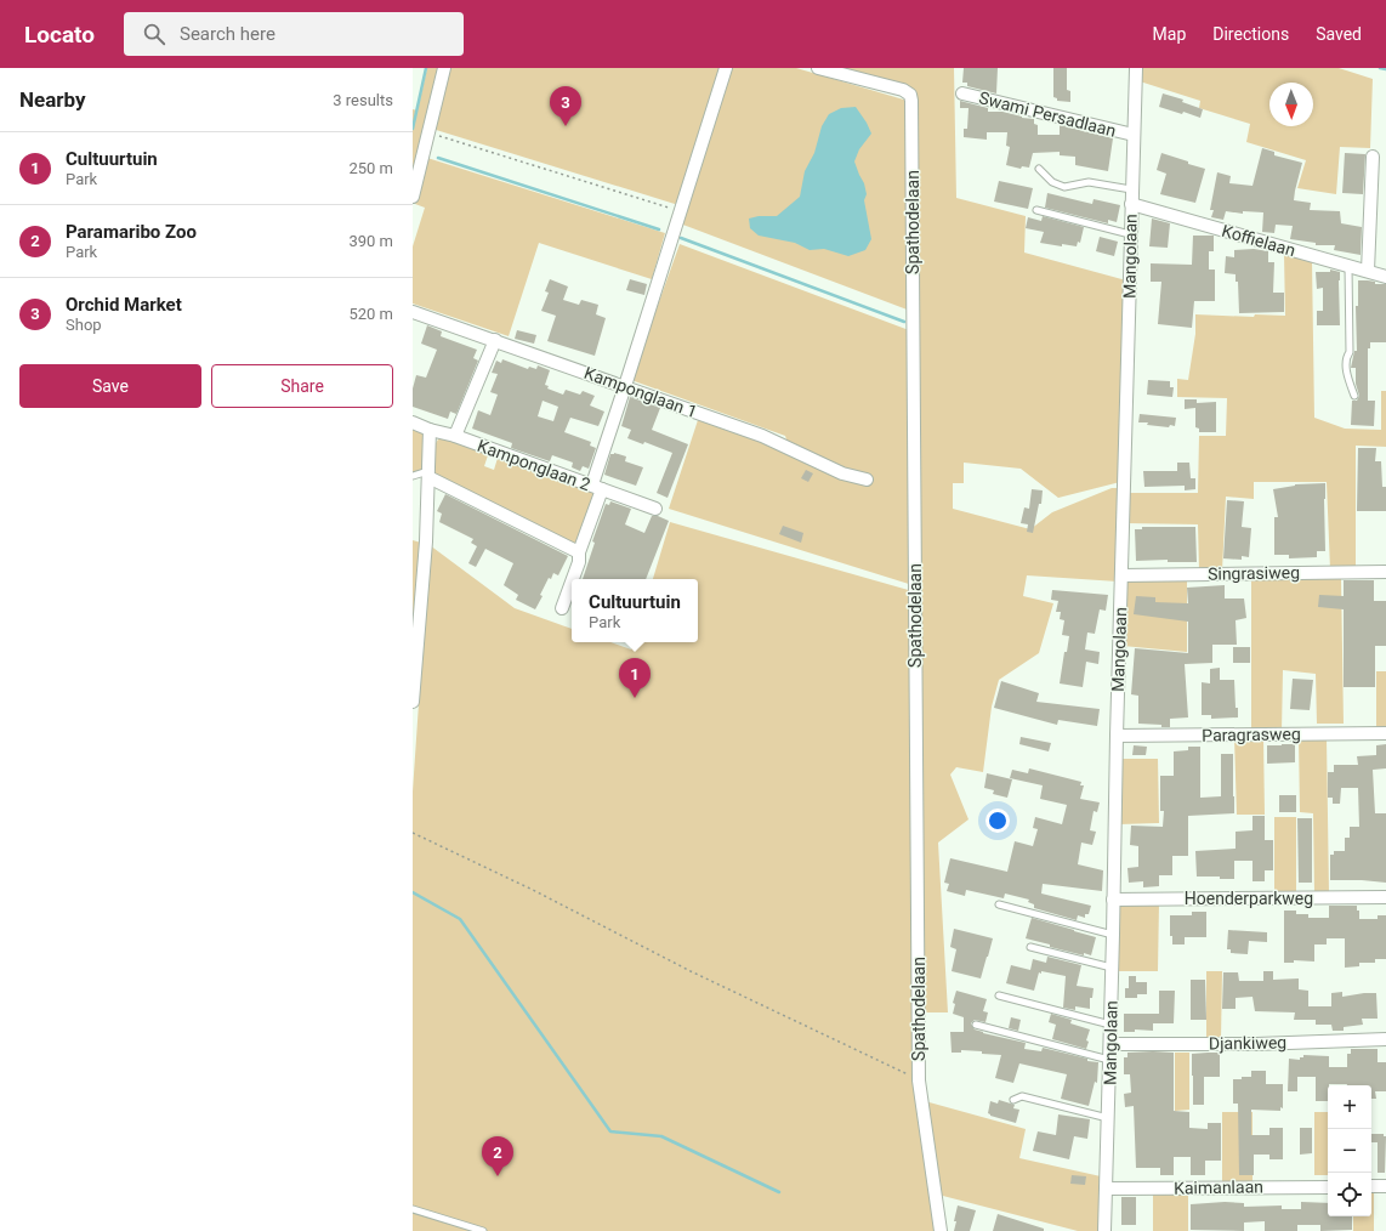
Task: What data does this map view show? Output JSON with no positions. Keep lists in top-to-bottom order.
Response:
{
  "streets": {
    "street": [
      "Swami Persadlaan",
      "Spathodelaan",
      "Koffielaan",
      "Mangolaan",
      "Kamponglaan 1",
      "Kamponglaan 2",
      "Singrasiweg",
      "Paragrasweg",
      "Hoenderparkweg",
      "Djankiweg",
      "Kaimanlaan"
    ]
  },
  "crossings": [
    ["Swami Persadlaan", "Mangolaan"],
    ["Koffielaan", "Mangolaan"],
    ["Mangolaan", "Singrasiweg"],
    ["Mangolaan", "Paragrasweg"],
    ["Mangolaan", "Hoenderparkweg"],
    ["Mangolaan", "Djankiweg"],
    ["Mangolaan", "Kaimanlaan"]
  ],
  "north": "bottom",
  "page": {
    "header": "Locato",
    "search": "Search here",
    "nav": ["Map", "Directions", "Saved"],
    "heading": ["Nearby", "3 results"],
    "pins": ["3", "1", "2"],
    "list": [
      {
        "mark": "1",
        "name": "Cultuurtuin",
        "note": "Park",
        "value": "250 m"
      },
      {
        "mark": "2",
        "name": "Paramaribo Zoo",
        "note": "Park",
        "value": "390 m"
      },
      {
        "mark": "3",
        "name": "Orchid Market",
        "note": "Shop",
        "value": "520 m"
      }
    ],
    "buttons": ["Save", "Share"],
    "popup": ["Cultuurtuin", "Park"],
    "map_buttons": ["+", "−"]
  }
}
